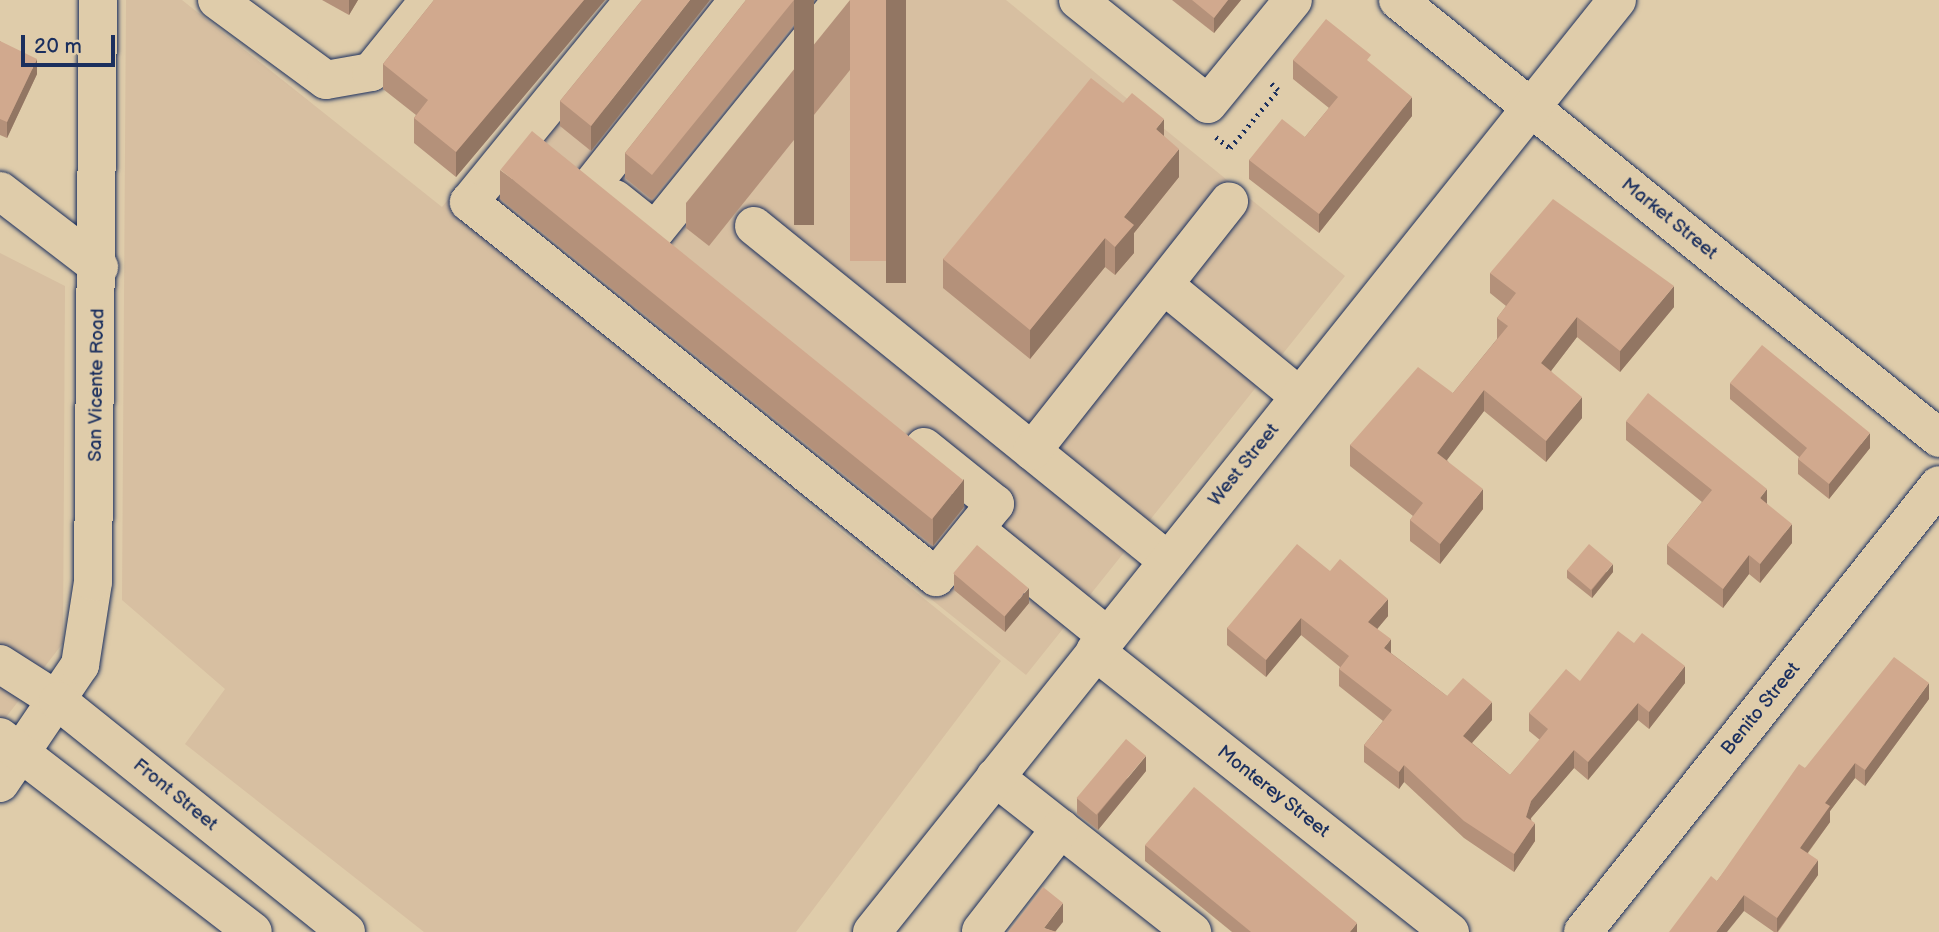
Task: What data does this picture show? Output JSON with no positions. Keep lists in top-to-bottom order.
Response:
{
  "streets": {
    "street": [
      "Market Street",
      "San Vicente Road",
      "West Street",
      "Benito Street",
      "Monterey Street",
      "Front Street"
    ]
  },
  "crossings": [
    ["Market Street", "West Street"],
    ["San Vicente Road", "Front Street"],
    ["West Street", "Monterey Street"]
  ],
  "scale_bar": "20 m"
}
